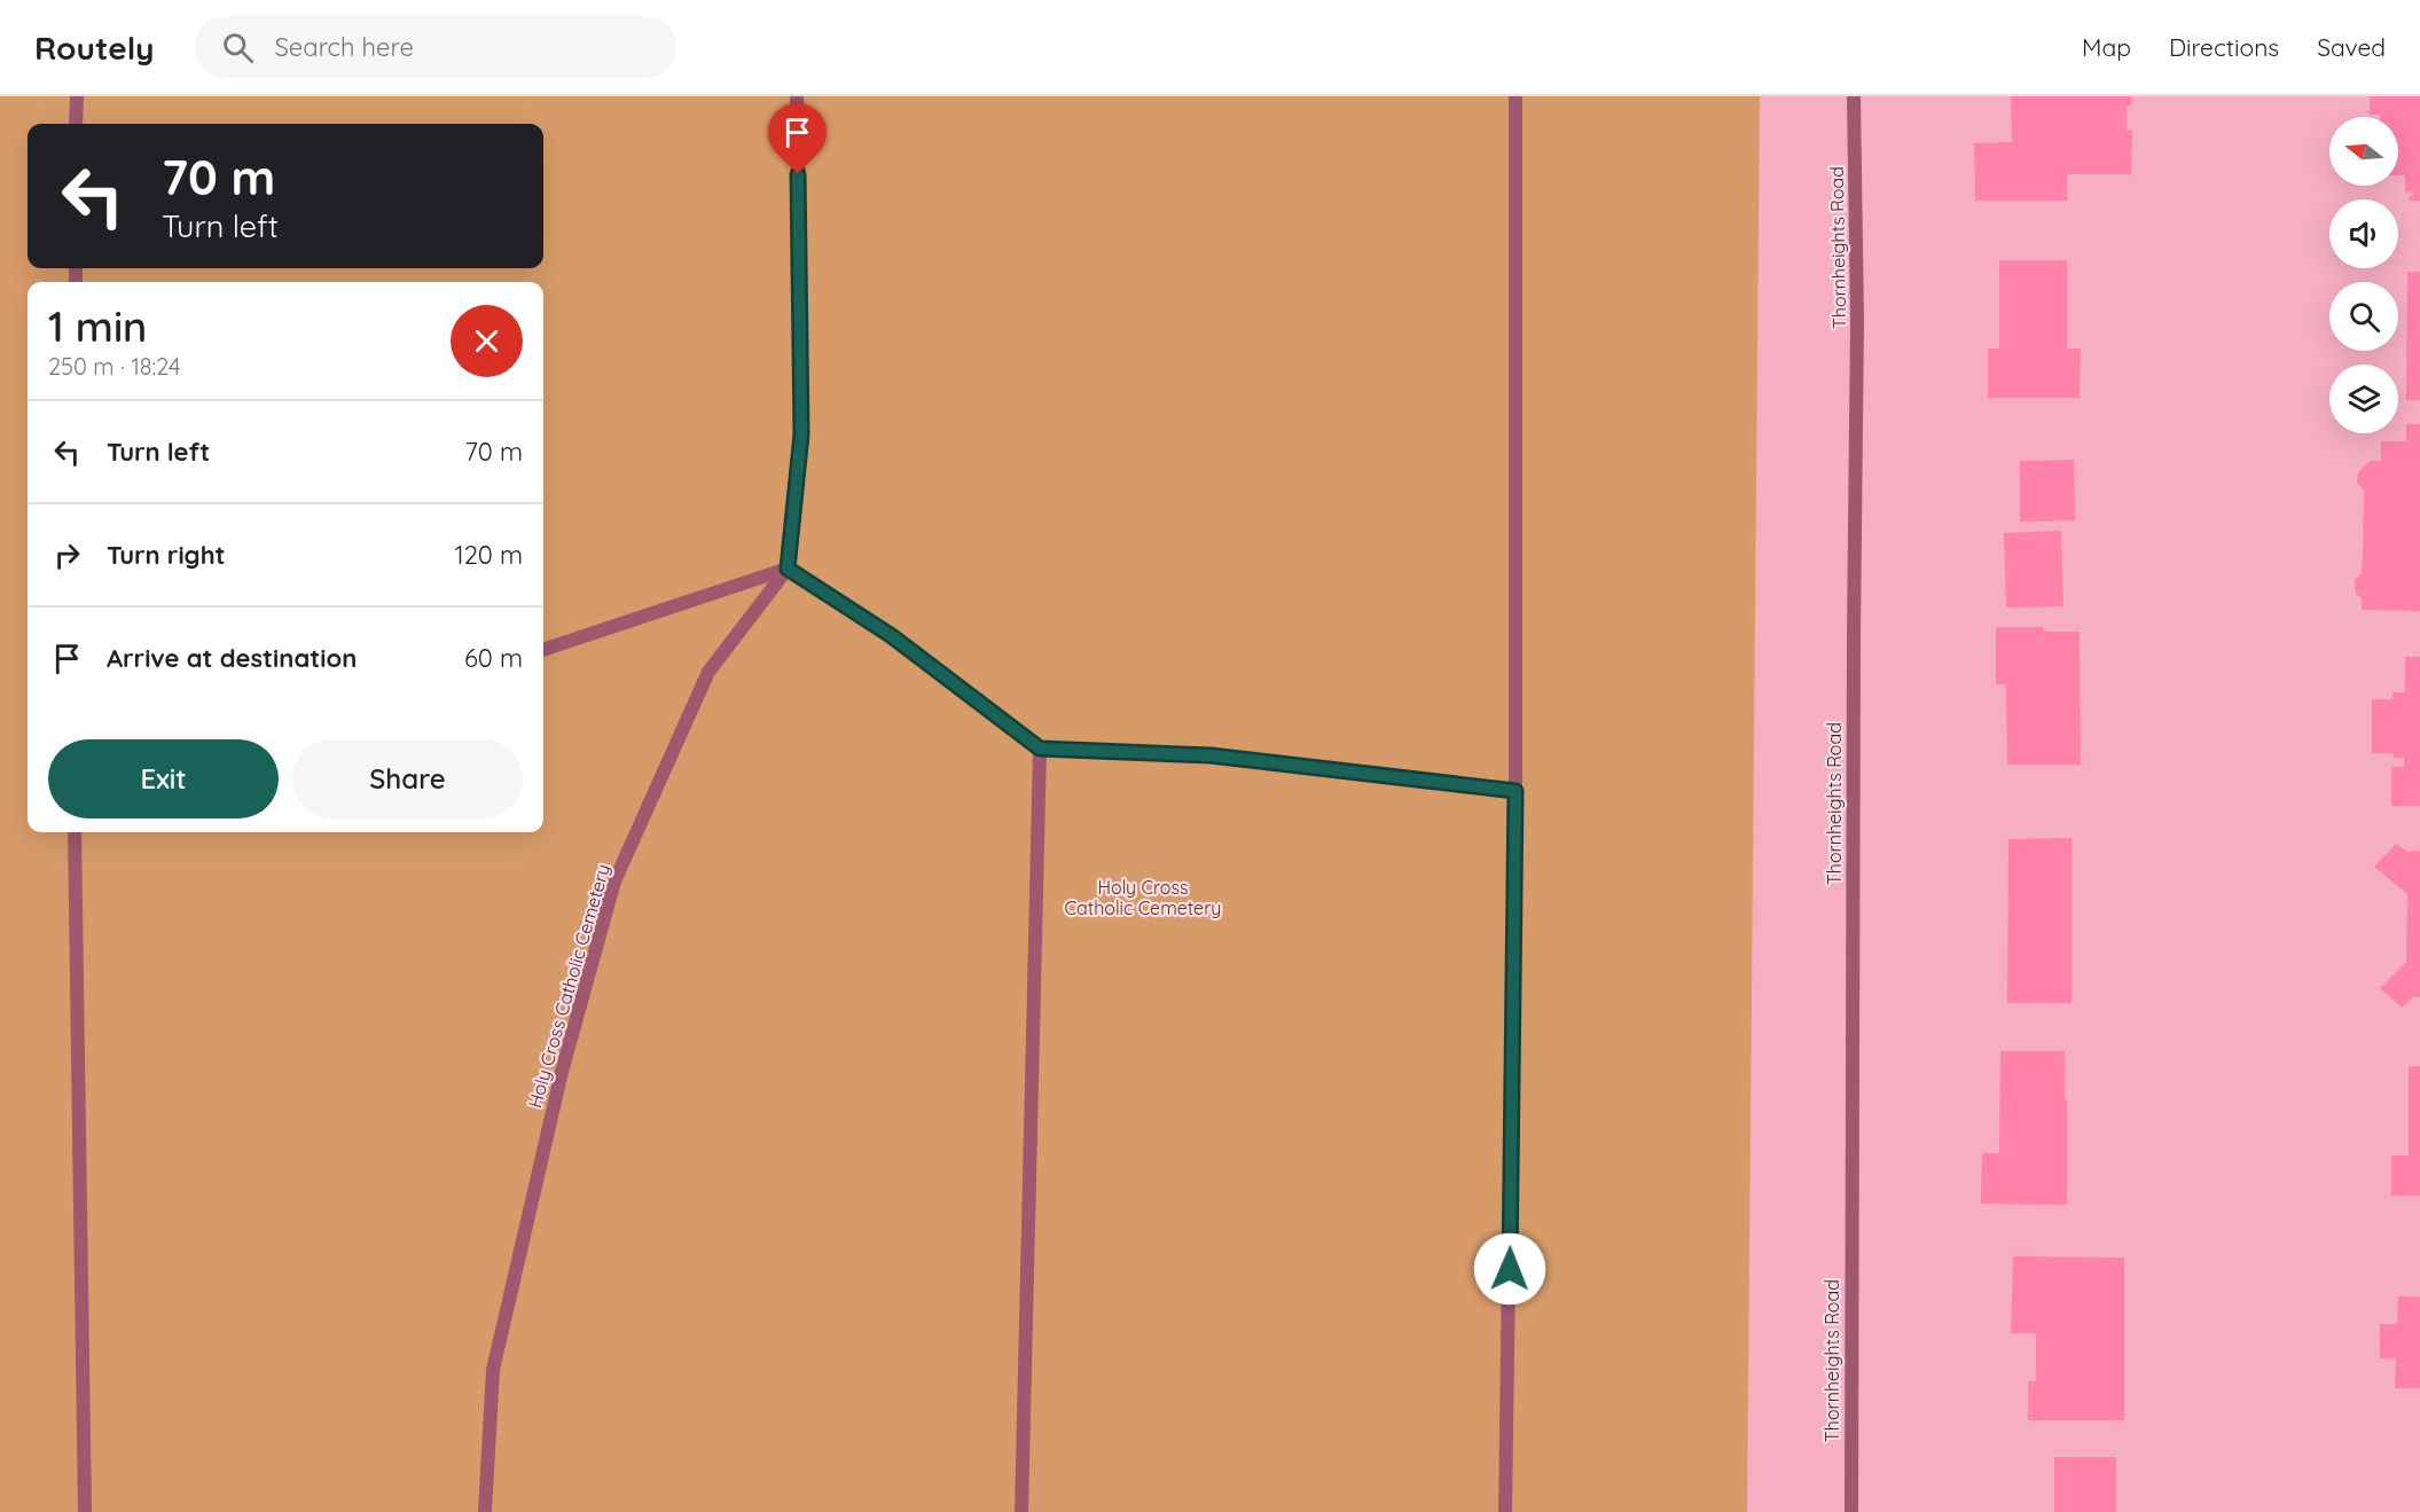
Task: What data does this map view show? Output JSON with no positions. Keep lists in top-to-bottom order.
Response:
{
  "streets": {
    "street": ["Thornheights Road", "Holy Cross Catholic Cemetery"]
  },
  "parks": ["Holy Cross Catholic Cemetery"],
  "north": "left",
  "page": {
    "header": "Routely",
    "search": "Search here",
    "nav": ["Map", "Directions", "Saved"],
    "turn": ["70 m", "Turn left"],
    "heading": ["1 min", "250 m · 18:24"],
    "list": [
      {
        "name": "Turn left",
        "value": "70 m"
      },
      {
        "name": "Turn right",
        "value": "120 m"
      },
      {
        "name": "Arrive at destination",
        "value": "60 m"
      }
    ],
    "buttons": ["Exit", "Share"]
  }
}
